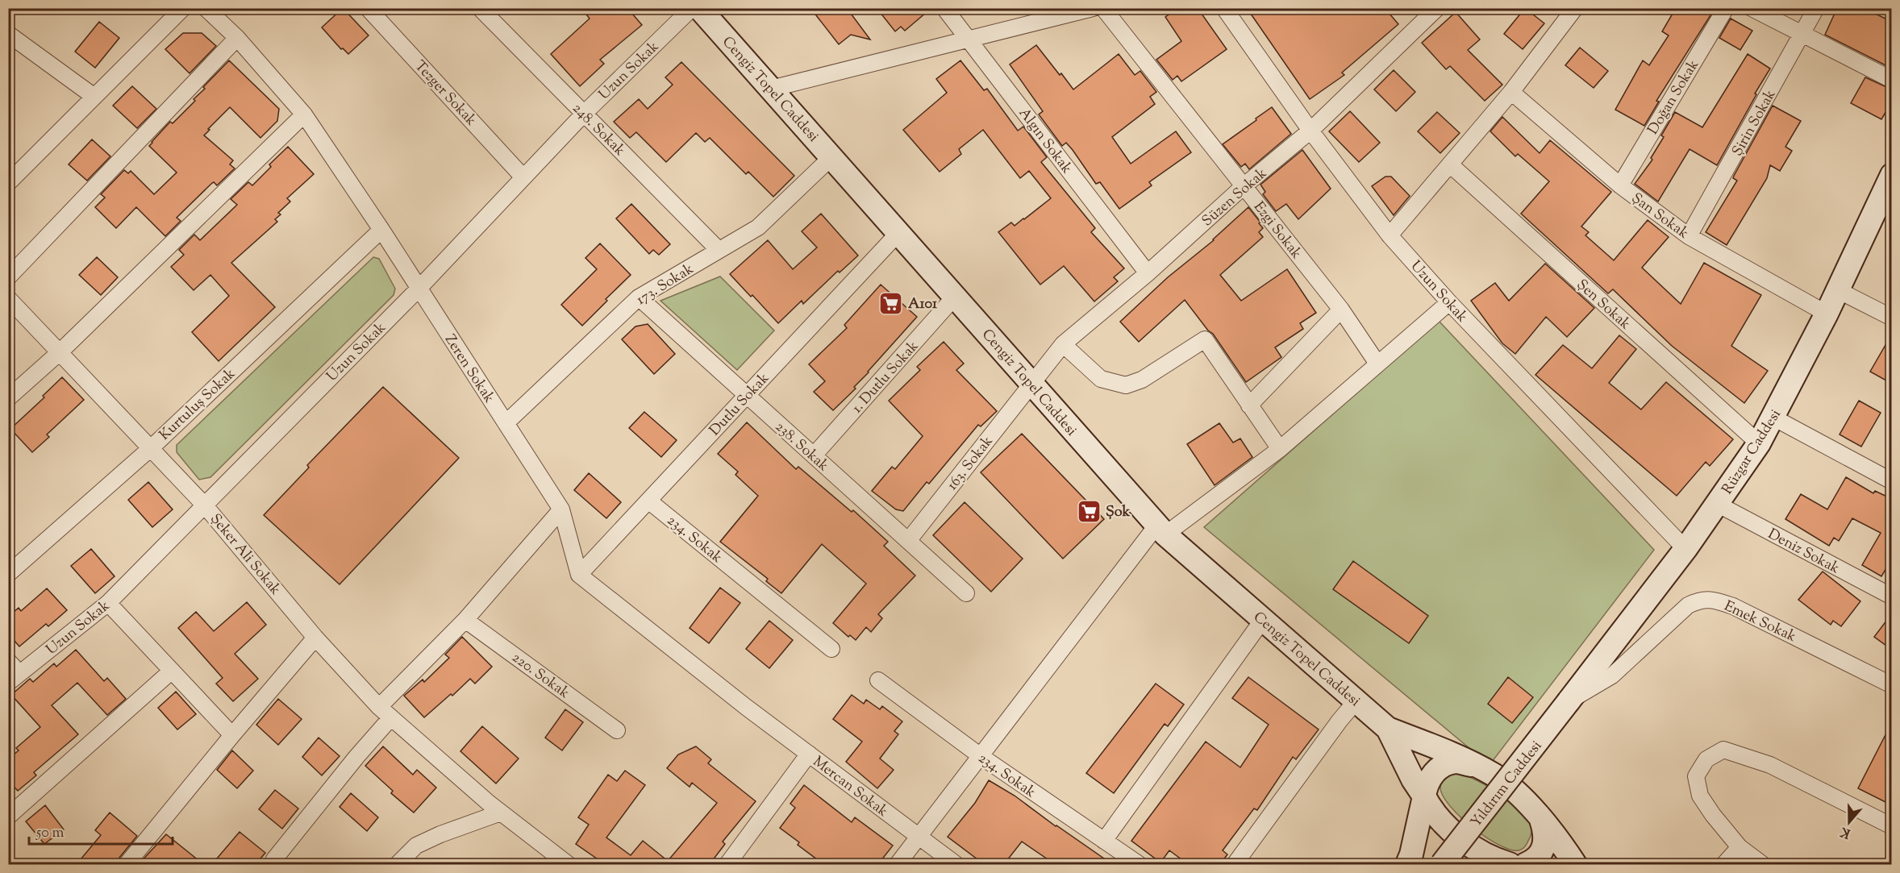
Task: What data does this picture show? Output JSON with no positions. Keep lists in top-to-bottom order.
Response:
{
  "streets": {
    "main road": ["Cengiz Topel Caddesi", "Rüzgar Caddesi", "Yıldırım Caddesi"],
    "street": [
      "Uzun Sokak",
      "Tezger Sokak",
      "Doğan Sokak",
      "Şirin Sokak",
      "248. Sokak",
      "Algın Sokak",
      "Süzen Sokak",
      "Şan Sokak",
      "Ezgi Sokak",
      "173. Sokak",
      "Şen Sokak",
      "Zeren Sokak",
      "1. Dutlu Sokak",
      "Kurtuluş Sokak",
      "Dutlu Sokak",
      "238. Sokak",
      "163. Sokak",
      "234. Sokak",
      "Deniz Sokak",
      "Şeker Ali Sokak",
      "Emek Sokak",
      "220. Sokak",
      "Mercan Sokak"
    ]
  },
  "crossings": [
    ["Uzun Sokak", "Tezger Sokak"],
    ["Uzun Sokak", "248. Sokak"],
    ["Uzun Sokak", "Süzen Sokak"],
    ["Uzun Sokak", "Zeren Sokak"],
    ["Uzun Sokak", "Rüzgar Caddesi"],
    ["Uzun Sokak", "Şeker Ali Sokak"],
    ["Cengiz Topel Caddesi", "Süzen Sokak"],
    ["Cengiz Topel Caddesi", "173. Sokak"],
    ["Cengiz Topel Caddesi", "1. Dutlu Sokak"],
    ["Cengiz Topel Caddesi", "Dutlu Sokak"],
    ["Cengiz Topel Caddesi", "163. Sokak"],
    ["Doğan Sokak", "Şan Sokak"],
    ["Şirin Sokak", "Şan Sokak"],
    ["248. Sokak", "173. Sokak"],
    ["Algın Sokak", "Süzen Sokak"],
    ["Süzen Sokak", "Ezgi Sokak"],
    ["Süzen Sokak", "163. Sokak"],
    ["Şan Sokak", "Rüzgar Caddesi"],
    ["173. Sokak", "Zeren Sokak"],
    ["173. Sokak", "238. Sokak"],
    ["Şen Sokak", "Rüzgar Caddesi"],
    ["Zeren Sokak", "Kurtuluş Sokak"],
    ["Zeren Sokak", "Dutlu Sokak"],
    ["Zeren Sokak", "Mercan Sokak"],
    ["1. Dutlu Sokak", "238. Sokak"],
    ["Kurtuluş Sokak", "Şeker Ali Sokak"],
    ["Dutlu Sokak", "238. Sokak"],
    ["Dutlu Sokak", "234. Sokak"],
    ["Dutlu Sokak", "Mercan Sokak"],
    ["238. Sokak", "163. Sokak"],
    ["Rüzgar Caddesi", "Deniz Sokak"],
    ["Rüzgar Caddesi", "Emek Sokak"],
    ["Rüzgar Caddesi", "Yıldırım Caddesi"],
    ["Emek Sokak", "Yıldırım Caddesi"]
  ],
  "places": {
    "supermarket": ["A101", "Şok"]
  },
  "scale_bar": "50 m",
  "north": "bottom"
}
